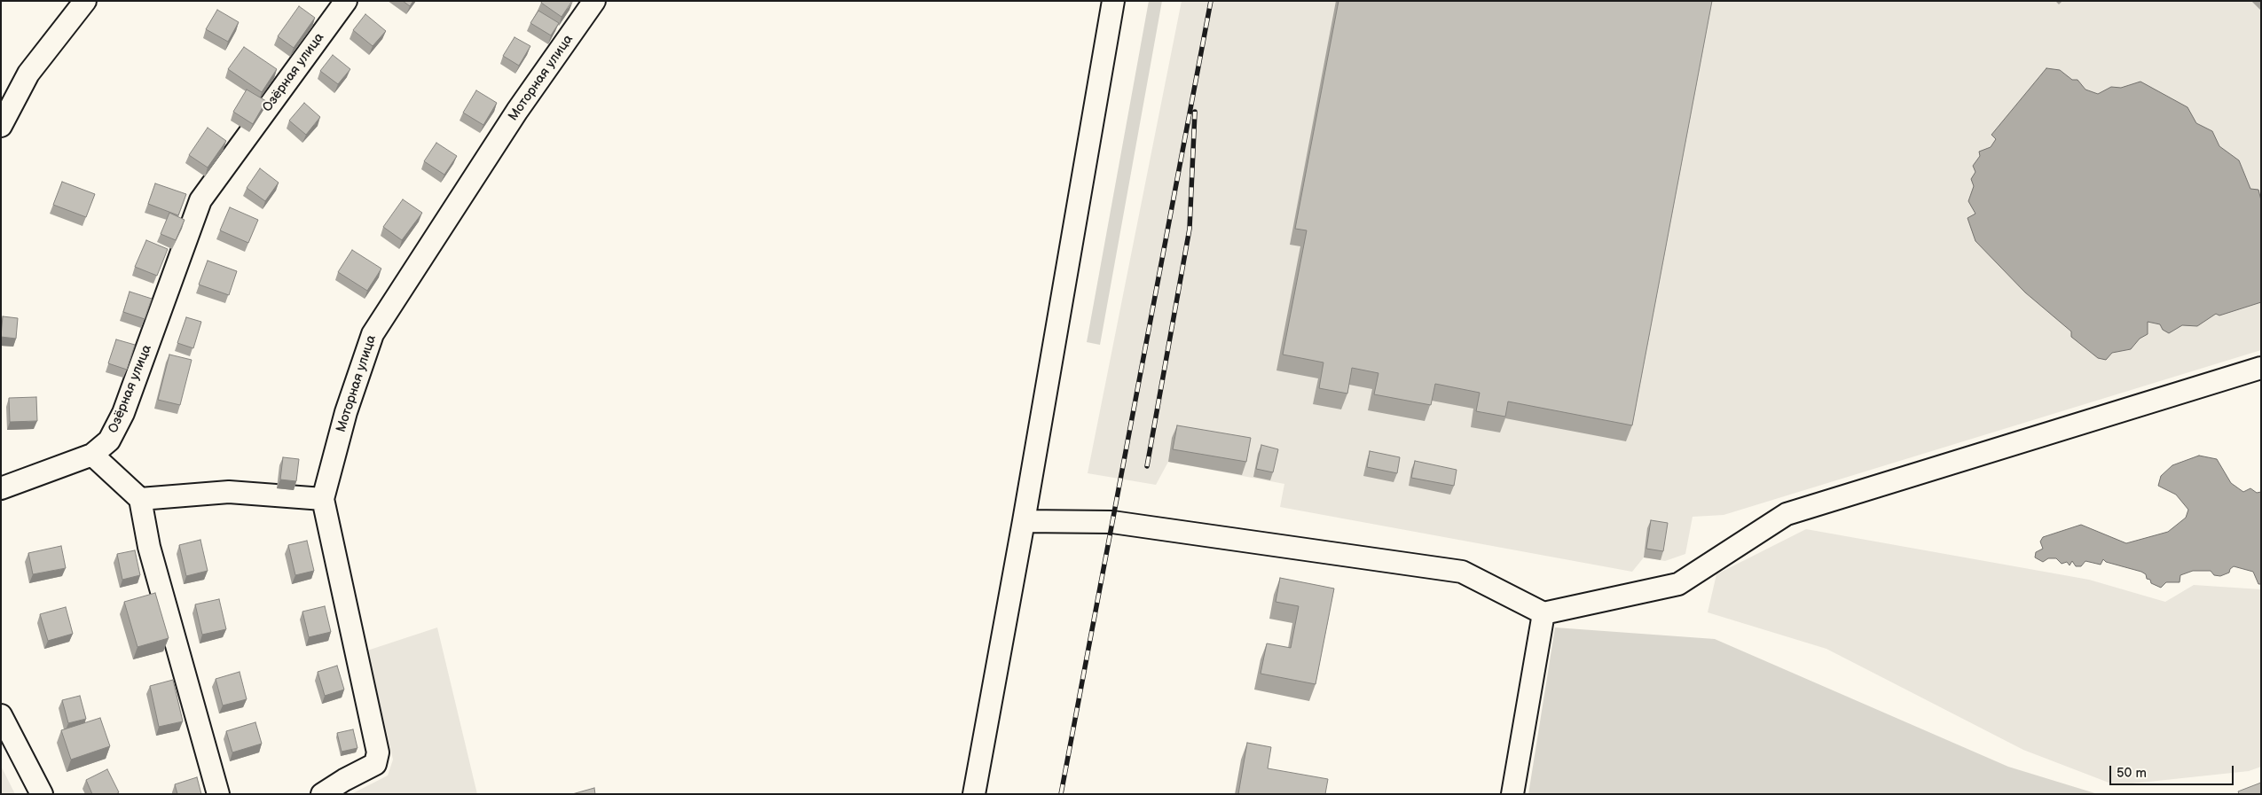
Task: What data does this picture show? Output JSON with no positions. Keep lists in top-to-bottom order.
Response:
{
  "streets": {
    "street": ["Озёрная улица", "Моторная улица"]
  },
  "scale_bar": "50 m"
}
